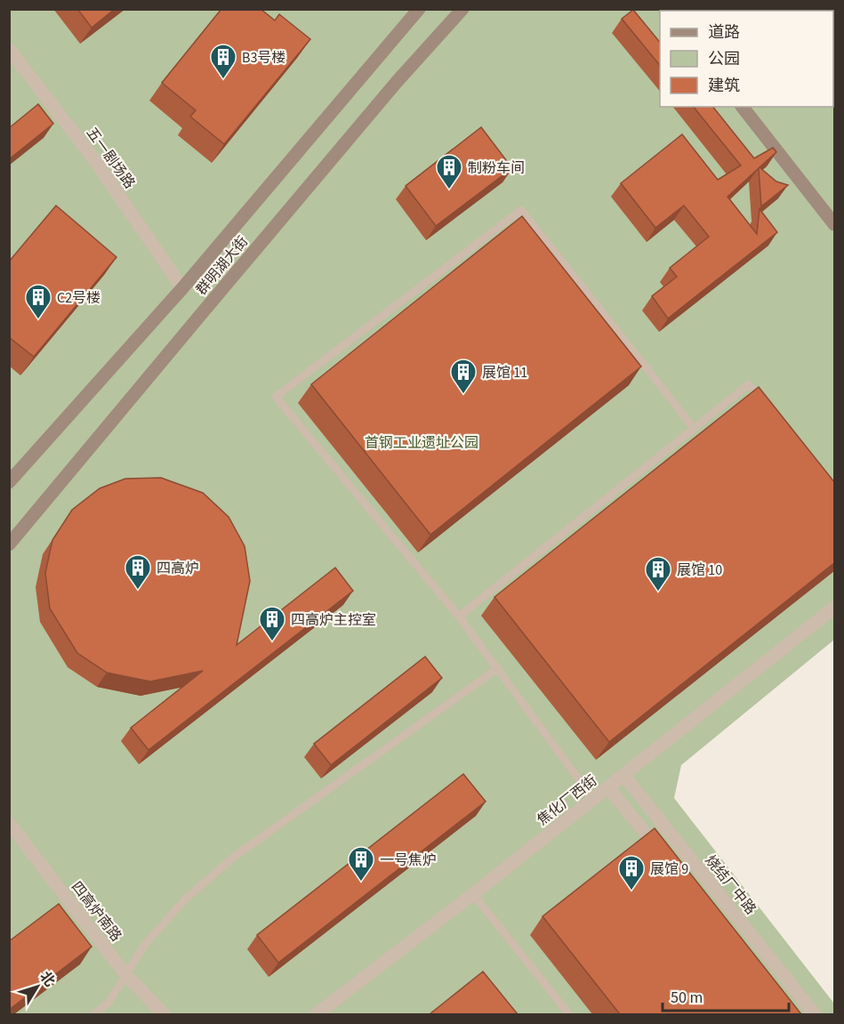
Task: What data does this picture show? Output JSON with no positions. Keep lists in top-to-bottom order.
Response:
{
  "streets": {
    "main road": ["群明湖大街"],
    "street": [
      "五一剧场路",
      "焦化厂西街",
      "烧结厂中路",
      "四高炉南路"
    ]
  },
  "crossings": [
    ["五一剧场路", "群明湖大街"],
    ["焦化厂西街", "烧结厂中路"]
  ],
  "parks": ["首钢工业遗址公园"],
  "places": {
    "building": [
      "B3号楼",
      "制粉车间",
      "C2号楼",
      "展馆 11",
      "四高炉",
      "展馆 10",
      "四高炉主控室",
      "一号焦炉",
      "展馆 9"
    ]
  },
  "legend": ["道路", "公园", "建筑"],
  "scale_bar": "50 m",
  "north": "top right"
}
